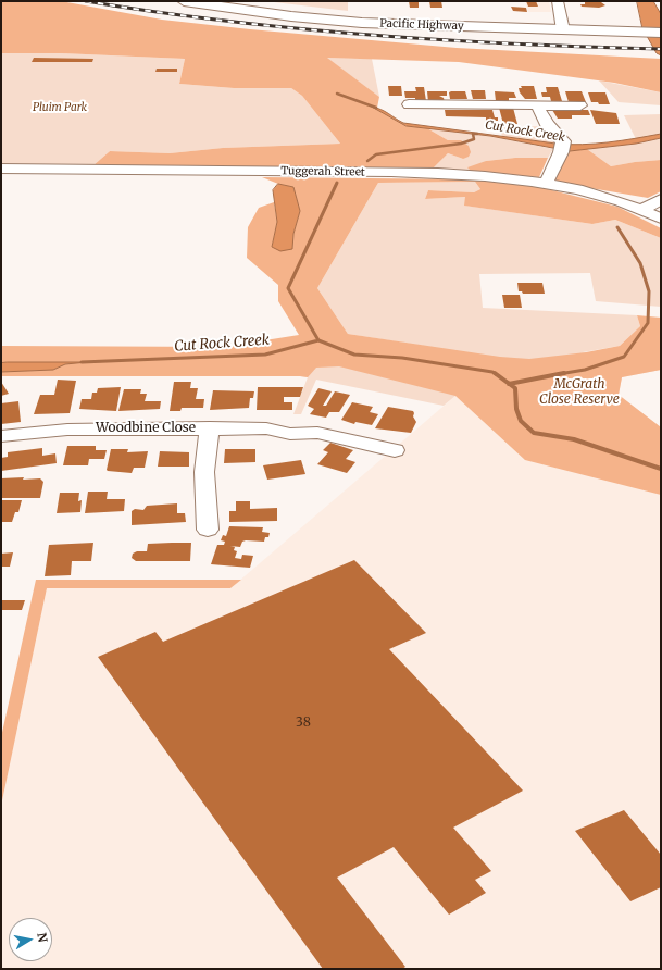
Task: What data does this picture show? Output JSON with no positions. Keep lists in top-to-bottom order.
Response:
{
  "streets": {
    "main road": ["Pacific Highway"],
    "street": ["Tuggerah Street", "Woodbine Close"]
  },
  "water": ["Cut Rock Creek"],
  "parks": ["Pluim Park", "McGrath Close Reserve"],
  "house_numbers": ["38"],
  "north": "right"
}
